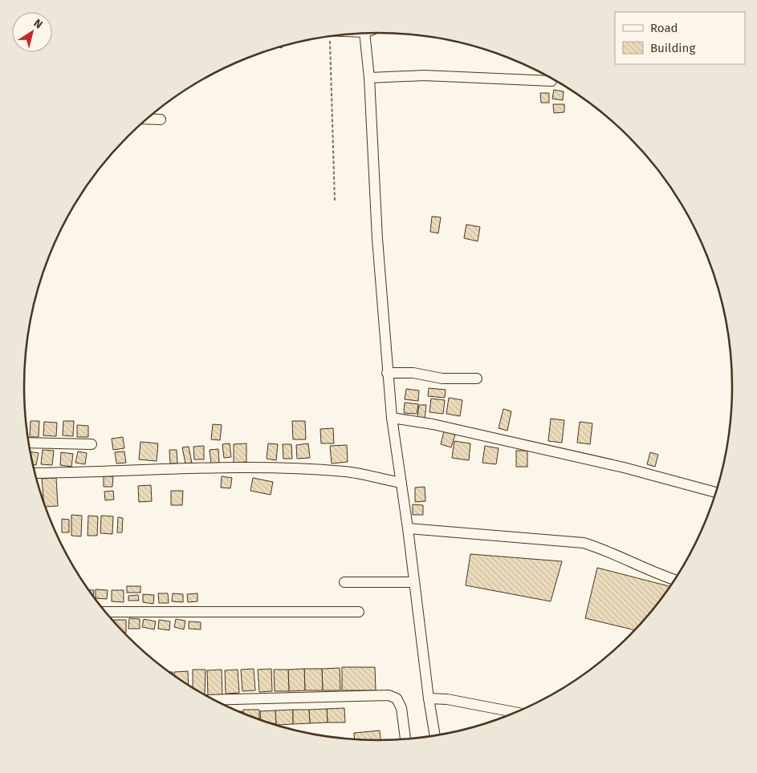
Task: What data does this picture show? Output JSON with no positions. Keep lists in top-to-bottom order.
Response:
{
  "legend": ["Road", "Building"],
  "north": "top right"
}
